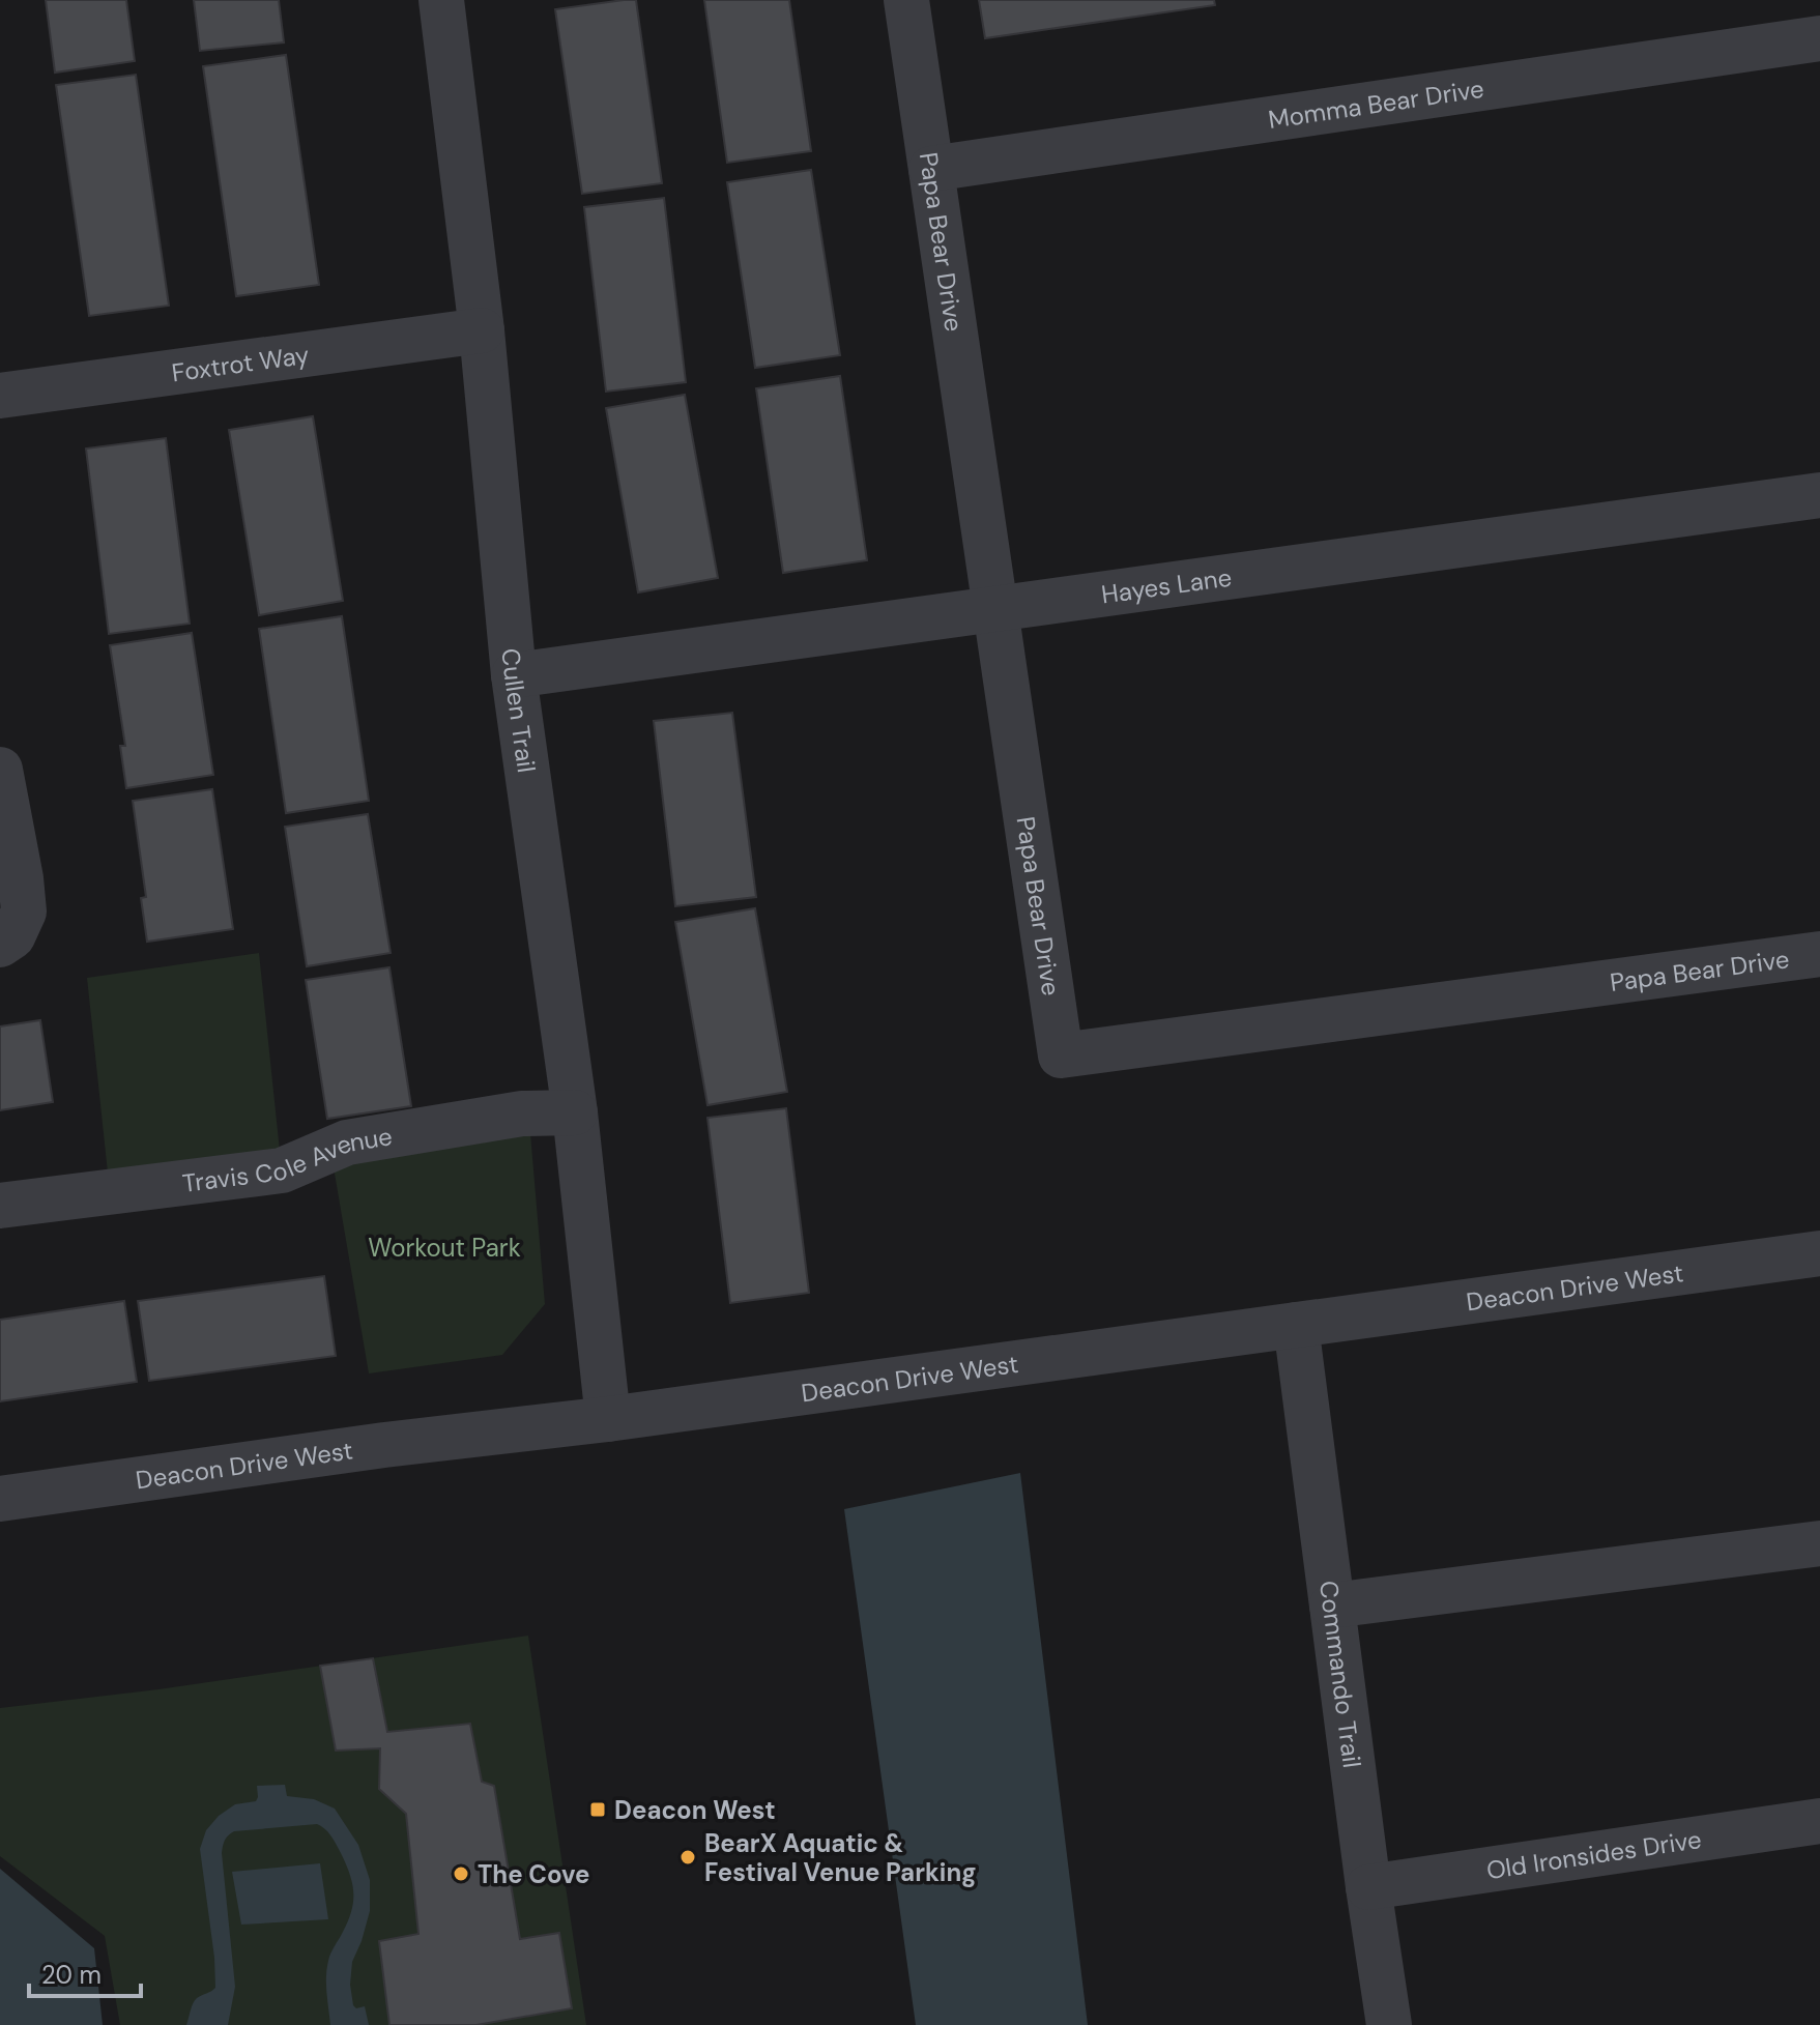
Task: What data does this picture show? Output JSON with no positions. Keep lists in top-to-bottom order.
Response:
{
  "streets": {
    "street": [
      "Momma Bear Drive",
      "Papa Bear Drive",
      "Foxtrot Way",
      "Hayes Lane",
      "Cullen Trail",
      "Travis Cole Avenue",
      "Deacon Drive West",
      "Commando Trail",
      "Old Ironsides Drive"
    ]
  },
  "crossings": [
    ["Momma Bear Drive", "Papa Bear Drive"],
    ["Papa Bear Drive", "Hayes Lane"],
    ["Foxtrot Way", "Cullen Trail"],
    ["Hayes Lane", "Cullen Trail"],
    ["Cullen Trail", "Travis Cole Avenue"],
    ["Cullen Trail", "Deacon Drive West"],
    ["Deacon Drive West", "Commando Trail"],
    ["Commando Trail", "Old Ironsides Drive"]
  ],
  "parks": ["Workout Park"],
  "places": {
    "transit": ["Deacon West"],
    "other": ["BearX Aquatic & Festival Venue Parking", "The Cove"]
  },
  "scale_bar": "20 m"
}
